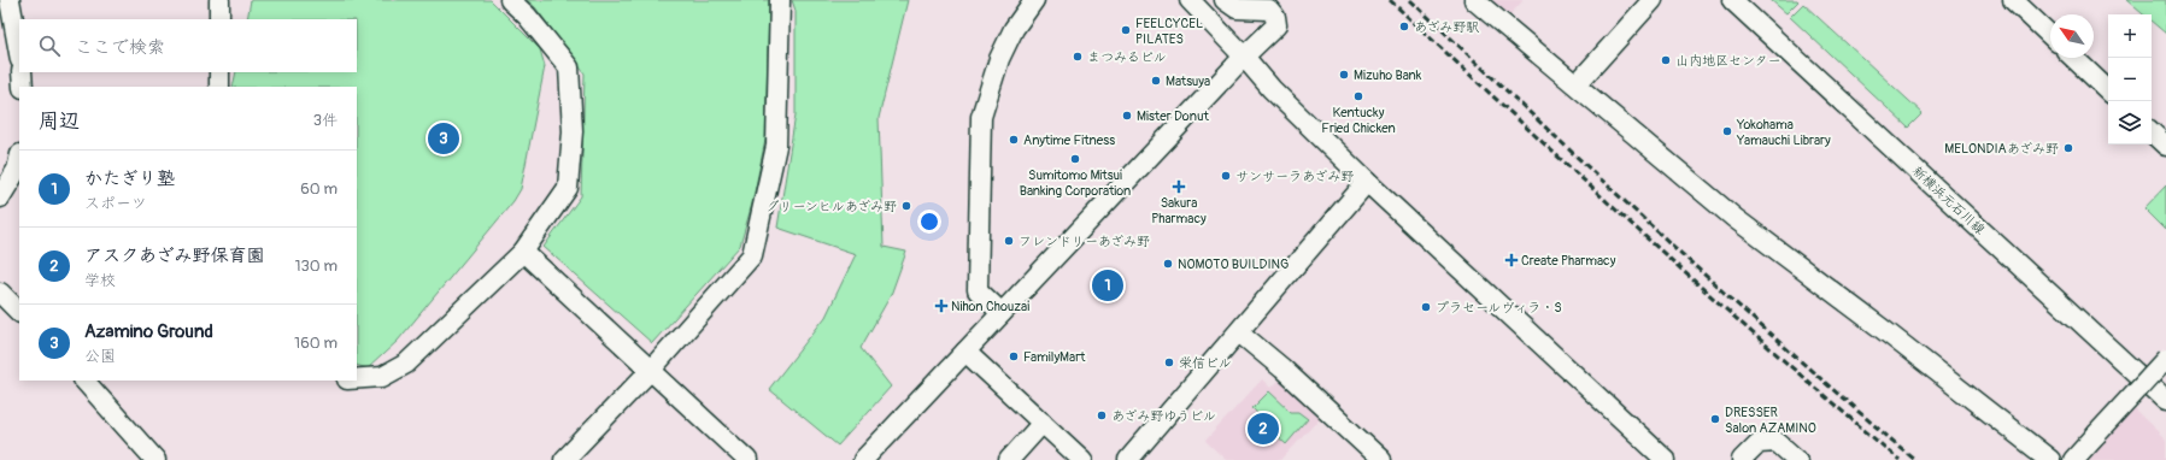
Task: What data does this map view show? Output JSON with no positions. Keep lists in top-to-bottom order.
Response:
{
  "streets": {
    "street": ["新横浜元石川線"]
  },
  "places": {
    "other": [
      "あざみ野駅",
      "FEELCYCEL PILATES",
      "まつみるビル",
      "山内地区センター",
      "Mizuho Bank",
      "Matsuya",
      "Kentucky Fried Chicken",
      "Mister Donut",
      "Yokohama Yamauchi Library",
      "Anytime Fitness",
      "MELONDIAあざみ野",
      "Sumitomo Mitsui Banking Corporation",
      "サンサーラあざみ野",
      "グリーンヒルあざみ野",
      "フレンドリーあざみ野",
      "NOMOTO BUILDING",
      "プラセールヴィラ・S",
      "FamilyMart",
      "栄信ビル",
      "あざみ野ゆうビル",
      "DRESSER Salon AZAMINO"
    ],
    "health": ["Sakura Pharmacy", "Create Pharmacy", "Nihon Chouzai"]
  },
  "north": "top left",
  "page": {
    "map_buttons": ["+", "−"],
    "search": "ここで検索",
    "heading": ["周辺", "3件"],
    "pins": ["3", "1", "2"],
    "list": [
      {
        "mark": "1",
        "name": "かたぎり塾",
        "note": "スポーツ",
        "value": "60 m"
      },
      {
        "mark": "2",
        "name": "アスクあざみ野保育園",
        "note": "学校",
        "value": "130 m"
      },
      {
        "mark": "3",
        "name": "Azamino Ground",
        "note": "公園",
        "value": "160 m"
      }
    ]
  }
}
